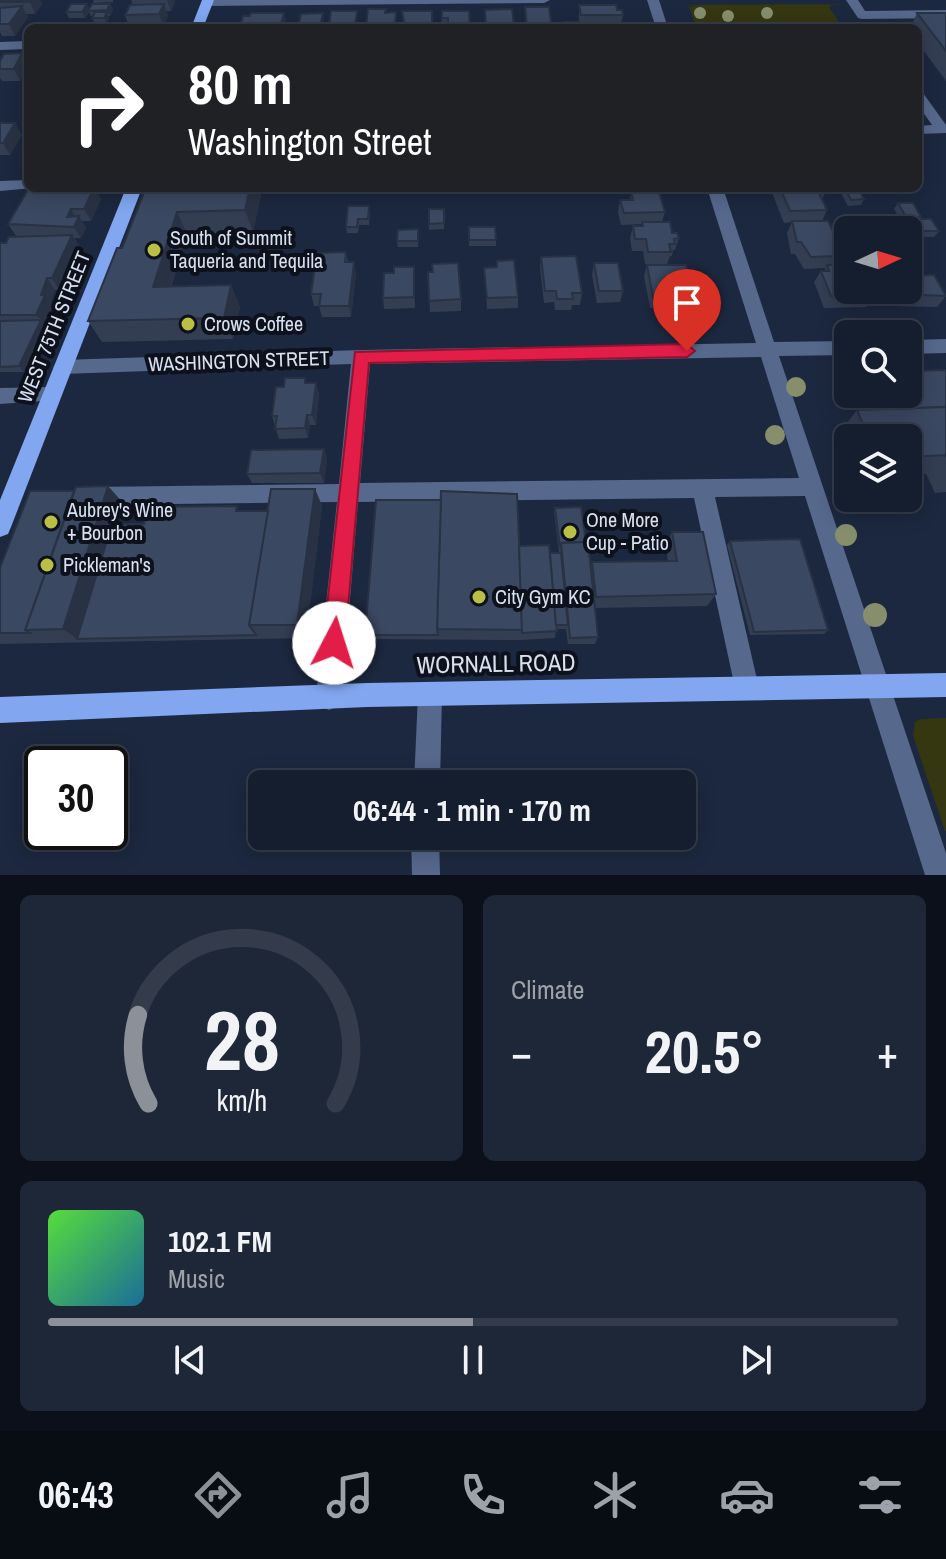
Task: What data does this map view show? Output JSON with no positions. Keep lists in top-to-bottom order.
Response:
{
  "streets": {
    "main road": ["WEST 75TH STREET", "WORNALL ROAD"],
    "street": ["WASHINGTON STREET"]
  },
  "crossings": [
    ["WEST 75TH STREET", "WASHINGTON STREET"]
  ],
  "places": [
    "South of Summit Taqueria and Tequila",
    "Crows Coffee",
    "Aubrey's Wine + Bourbon",
    "One More Cup - Patio",
    "Pickleman's",
    "City Gym KC"
  ],
  "north": "right",
  "page": {
    "turn": ["80 m", "Washington Street"],
    "limit": "30",
    "trip": "06:44 · 1 min · 170 m",
    "tile": "Climate",
    "heat": ["−", "20.5°", "+"],
    "song": ["102.1 FM", "Music"],
    "tabs": "06:43",
    "gauge": ["28", "km/h"]
  }
}
